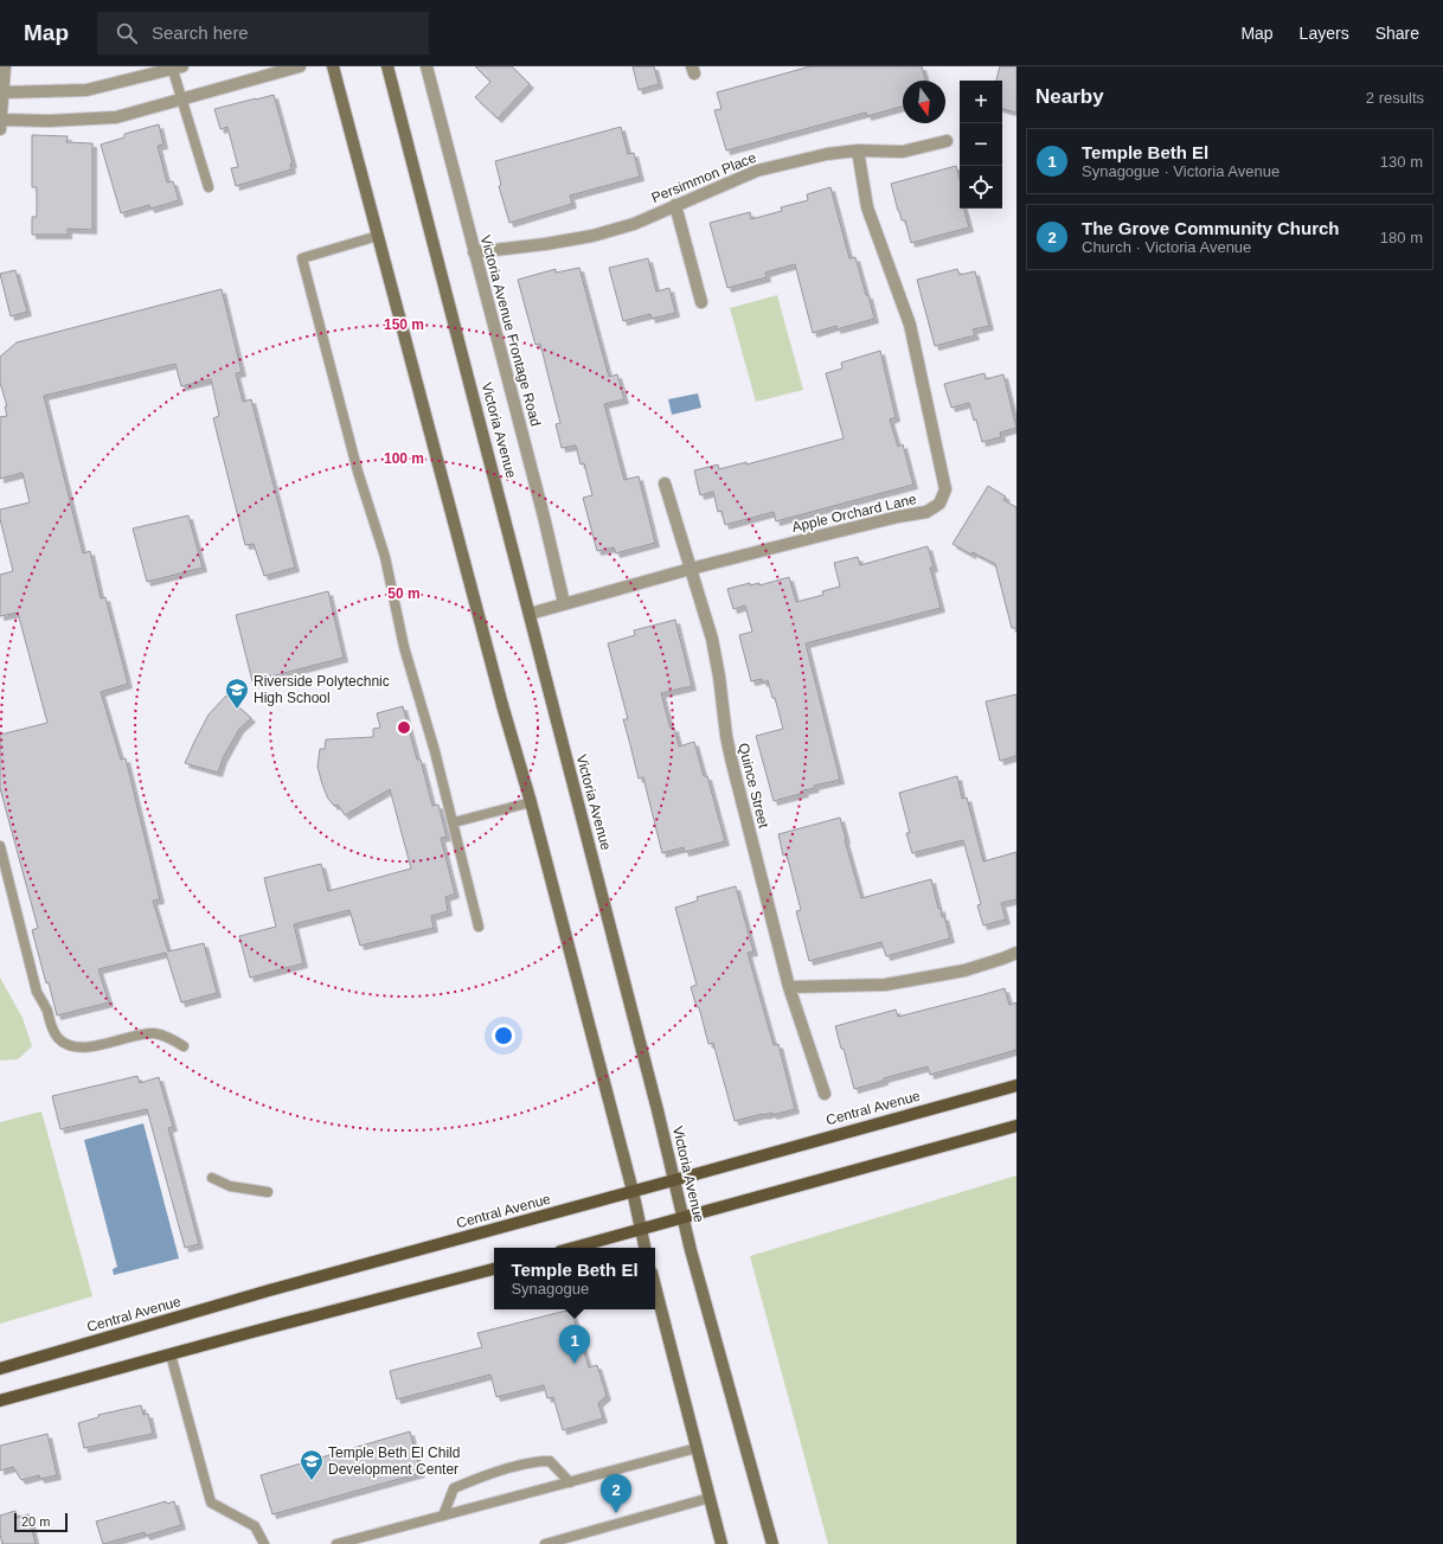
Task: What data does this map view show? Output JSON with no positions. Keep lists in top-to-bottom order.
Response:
{
  "streets": {
    "main road": ["Victoria Avenue", "Central Avenue"],
    "street": [
      "Persimmon Place",
      "Victoria Avenue Frontage Road",
      "Apple Orchard Lane",
      "Quince Street"
    ]
  },
  "crossings": [
    ["Persimmon Place", "Victoria Avenue Frontage Road"],
    ["Persimmon Place", "Apple Orchard Lane"],
    ["Victoria Avenue Frontage Road", "Apple Orchard Lane"],
    ["Victoria Avenue", "Apple Orchard Lane"],
    ["Victoria Avenue", "Central Avenue"],
    ["Apple Orchard Lane", "Quince Street"]
  ],
  "places": {
    "school or university": ["Riverside Polytechnic High School", "Temple Beth El Child Development Center"]
  },
  "scale_bar": "20 m",
  "north": "bottom",
  "page": {
    "header": "Map",
    "search": "Search here",
    "nav": ["Map", "Layers", "Share"],
    "heading": ["Nearby", "2 results"],
    "map_buttons": ["+", "−"],
    "list": [
      {
        "mark": "1",
        "name": "Temple Beth El",
        "note": "Synagogue · Victoria Avenue",
        "value": "130 m"
      },
      {
        "mark": "2",
        "name": "The Grove Community Church",
        "note": "Church · Victoria Avenue",
        "value": "180 m"
      }
    ],
    "popup": ["Temple Beth El", "Synagogue"],
    "pins": ["1", "2"],
    "scale": "20 m"
  },
  "rings": ["150 m", "100 m", "50 m"]
}
